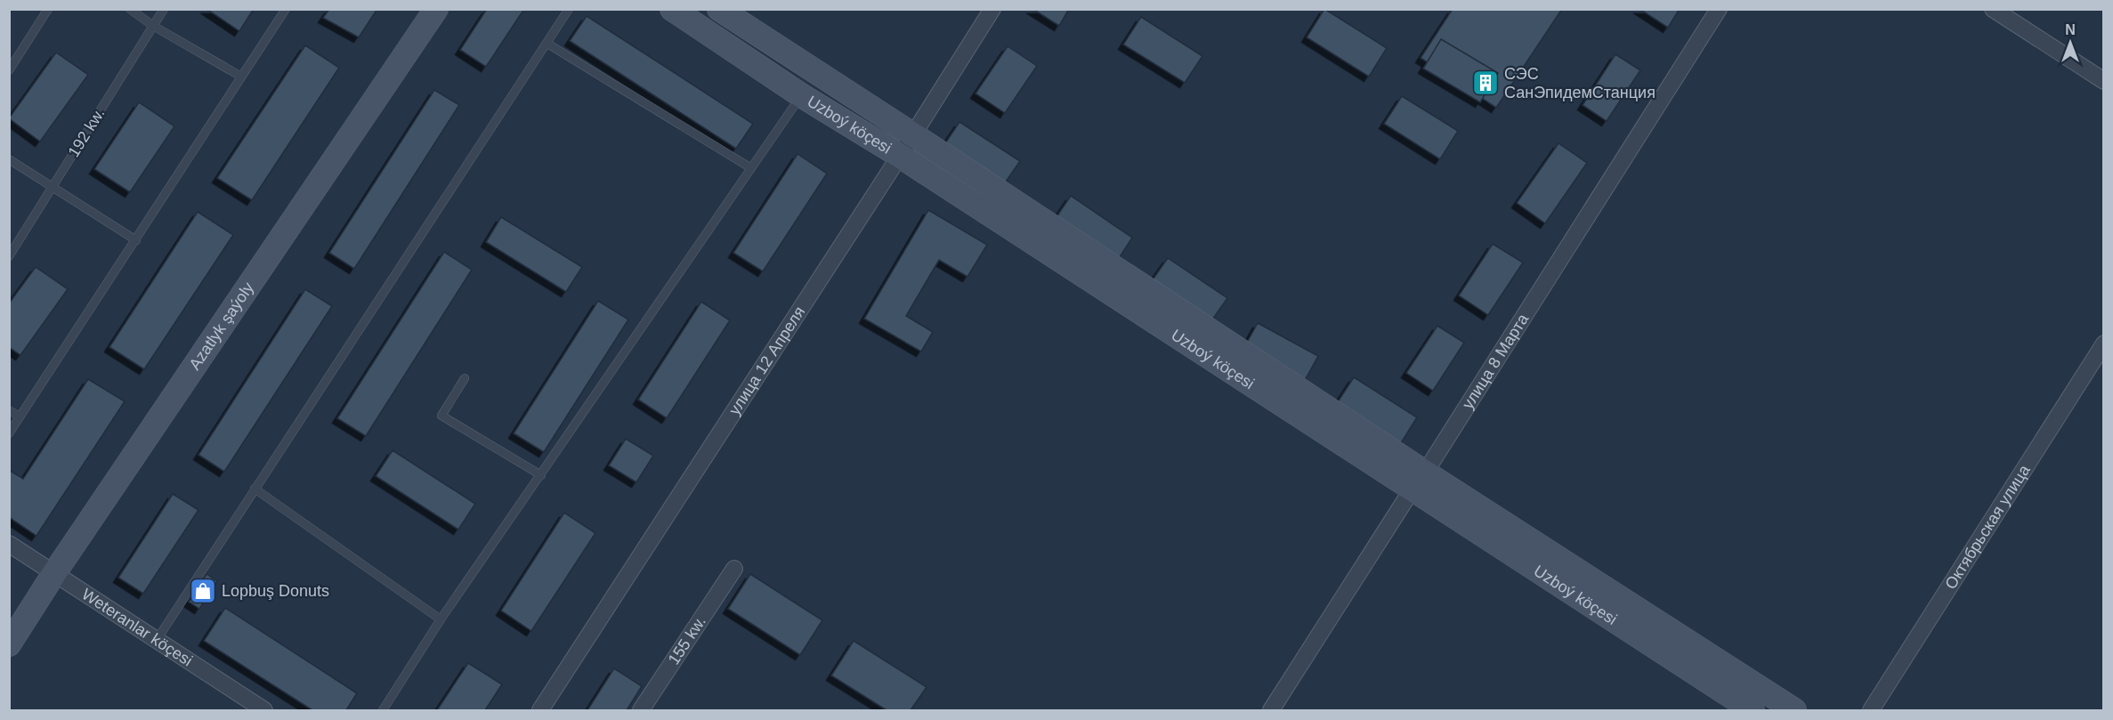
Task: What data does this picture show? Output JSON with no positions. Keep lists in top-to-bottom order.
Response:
{
  "streets": {
    "street": [
      "Uzboý köçesi",
      "Azatlyk şaýoly",
      "улица 12 Апреля",
      "улица 8 Марта",
      "Октябрьская улица",
      "Weteranlar köçesi",
      "155 kw."
    ],
    "lane": ["192 kw."]
  },
  "crossings": [
    ["Uzboý köçesi", "улица 12 Апреля"],
    ["Uzboý köçesi", "улица 8 Марта"],
    ["Azatlyk şaýoly", "Weteranlar köçesi"]
  ],
  "places": {
    "building": ["СЭС СанЭпидемСтанция"],
    "shop": ["Lopbuş Donuts"]
  },
  "north": "top"
}
